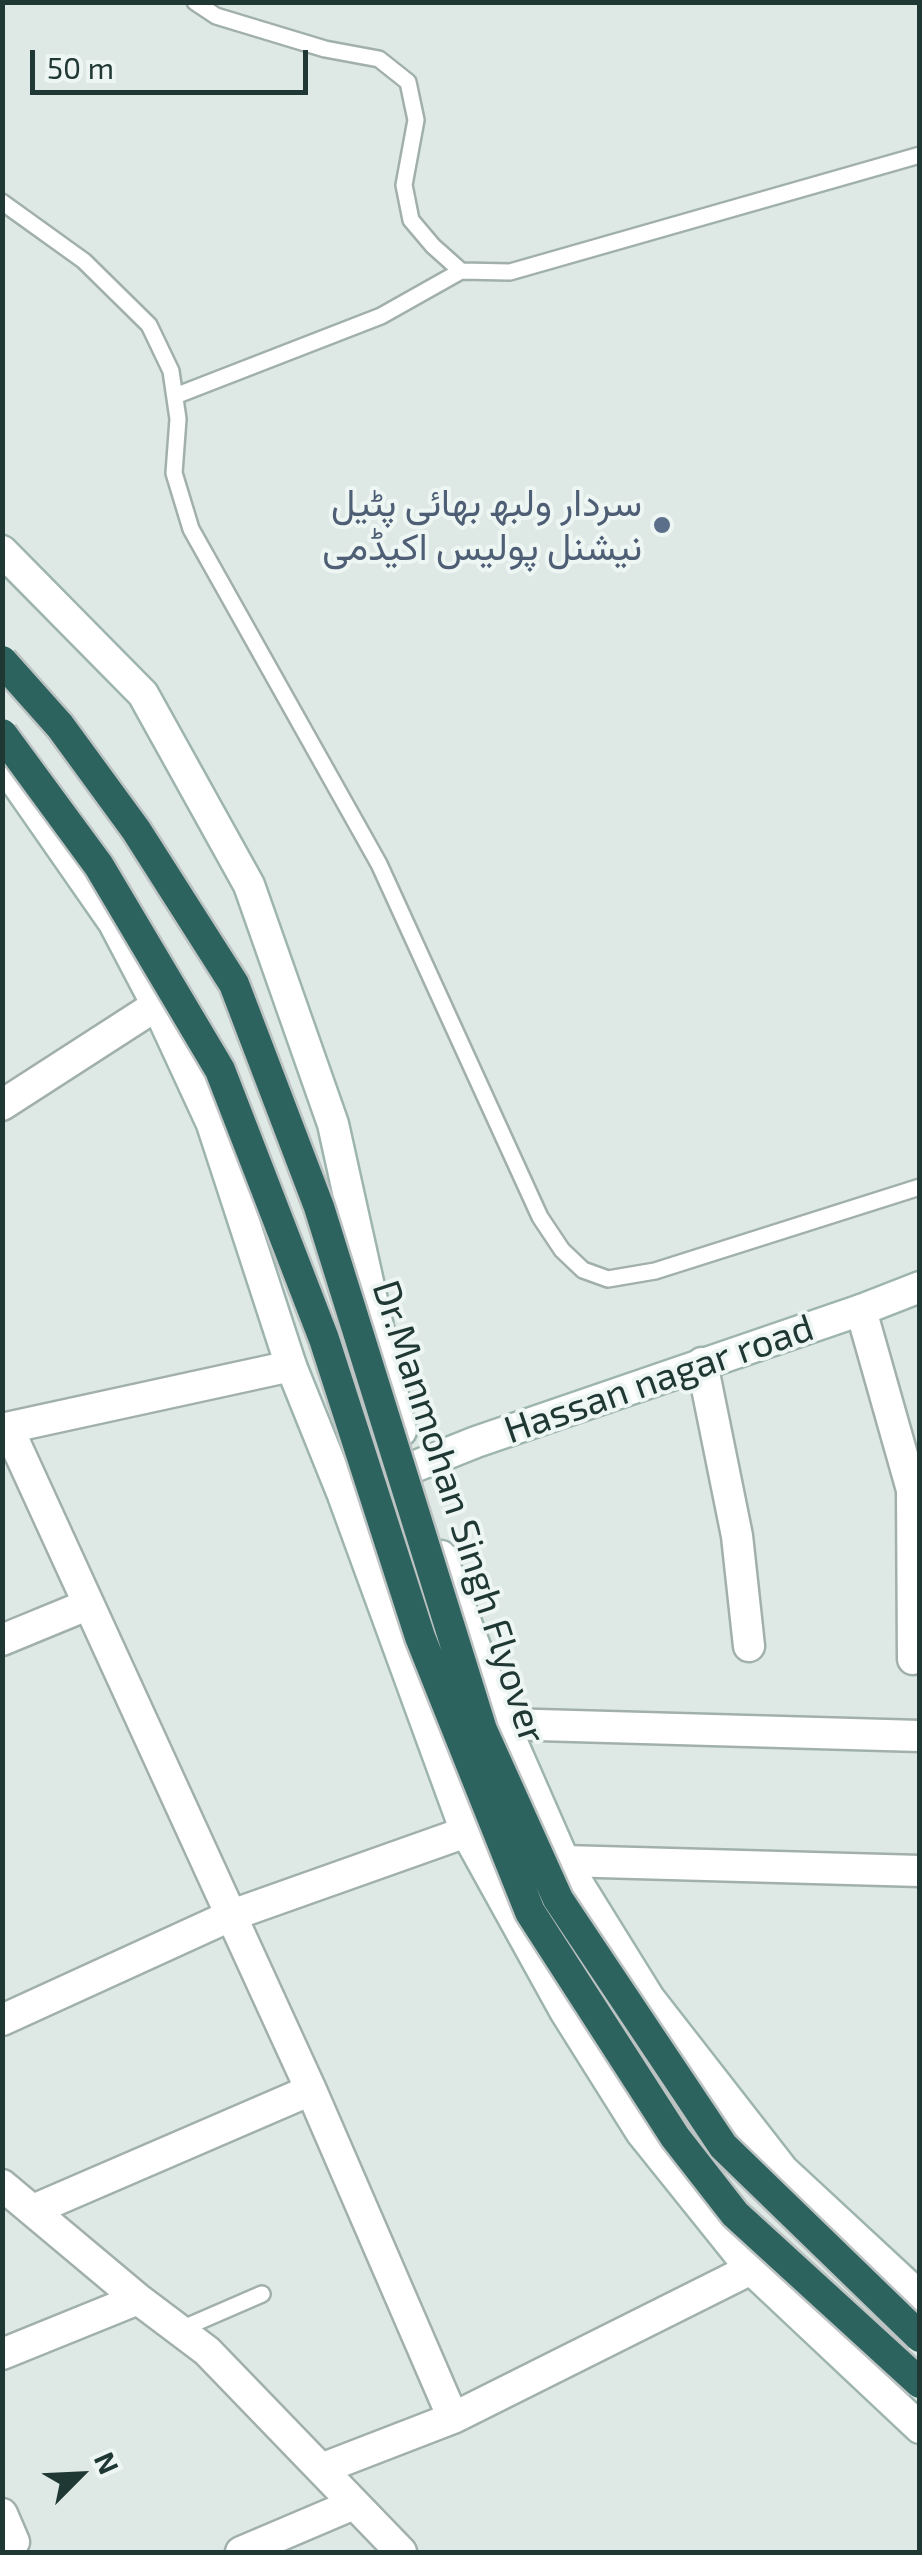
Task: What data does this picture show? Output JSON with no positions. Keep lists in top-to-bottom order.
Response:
{
  "streets": {
    "highway": ["Dr.Manmohan Singh Flyover"],
    "street": ["Hassan nagar road"]
  },
  "places": ["سردار ولبھ بھائی پٹیل نیشنل پولیس اکیڈمی"],
  "scale_bar": "50 m",
  "north": "top right"
}
